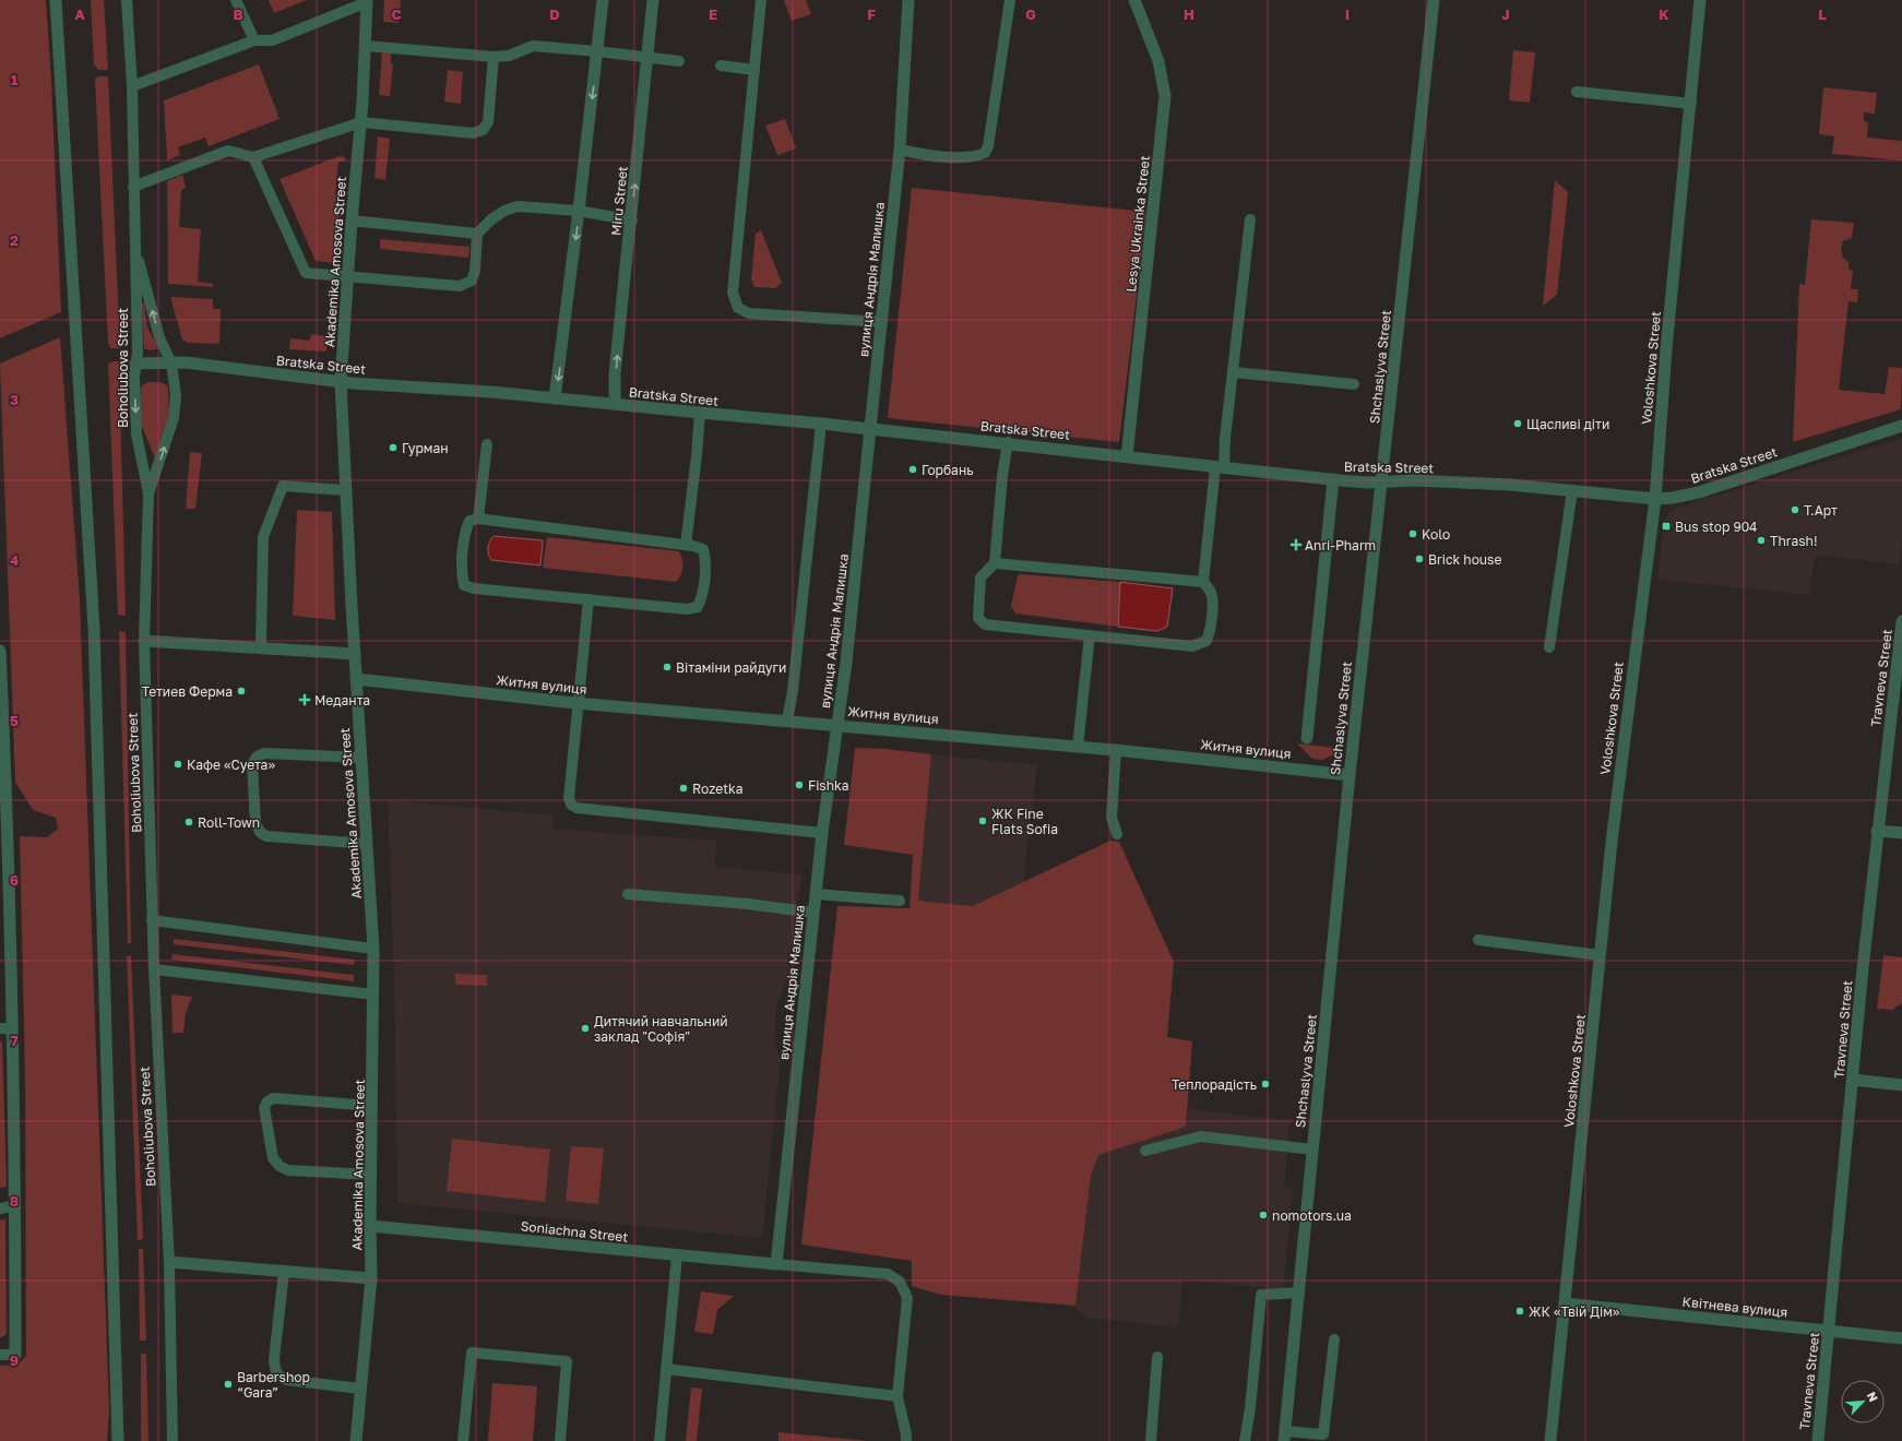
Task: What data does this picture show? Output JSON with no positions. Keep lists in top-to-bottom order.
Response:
{
  "streets": {
    "street": [
      "Miru Street",
      "Lesya Ukrainka Street",
      "Akademika Amosova Street",
      "вулиця Андрія Малишка",
      "Bratska Street",
      "Shchaslyva Street",
      "Voloshkova Street",
      "Travneva Street",
      "Житня вулиця",
      "Soniachna Street",
      "Квітнева вулиця"
    ],
    "lane": ["Boholiubova Street"]
  },
  "crossings": [
    ["Miru Street", "Bratska Street"],
    ["Lesya Ukrainka Street", "Bratska Street"],
    ["Akademika Amosova Street", "Bratska Street"],
    ["Akademika Amosova Street", "Житня вулиця"],
    ["Akademika Amosova Street", "Soniachna Street"],
    ["вулиця Андрія Малишка", "Bratska Street"],
    ["вулиця Андрія Малишка", "Житня вулиця"],
    ["вулиця Андрія Малишка", "Soniachna Street"],
    ["Bratska Street", "Shchaslyva Street"],
    ["Bratska Street", "Boholiubova Street"],
    ["Bratska Street", "Voloshkova Street"],
    ["Shchaslyva Street", "Житня вулиця"],
    ["Voloshkova Street", "Квітнева вулиця"],
    ["Travneva Street", "Квітнева вулиця"]
  ],
  "places": {
    "other": [
      "Щасливі діти",
      "Гурман",
      "Горбань",
      "Т.Арт",
      "Kolo",
      "Thrash!",
      "Brick house",
      "Вітаміни райдуги",
      "Тетиев Ферма",
      "Кафе «Суета»",
      "Fishka",
      "Rozetka",
      "ЖК Fine Flats Sofia",
      "Roll-Town",
      "Дитячий навчальний заклад \"Софія\"",
      "Теплорадість",
      "nomotors.ua",
      "ЖК «Твій Дім»",
      "Barbershop “Gara”"
    ],
    "transit": ["Bus stop 904"],
    "health": ["Anri-Pharm", "Меданта"]
  },
  "north": "top right",
  "grid": {
    "columns": [
      "A",
      "B",
      "C",
      "D",
      "E",
      "F",
      "G",
      "H",
      "I",
      "J",
      "K",
      "L"
    ],
    "rows": [
      "1",
      "2",
      "3",
      "4",
      "5",
      "6",
      "7",
      "8",
      "9"
    ]
  }
}
